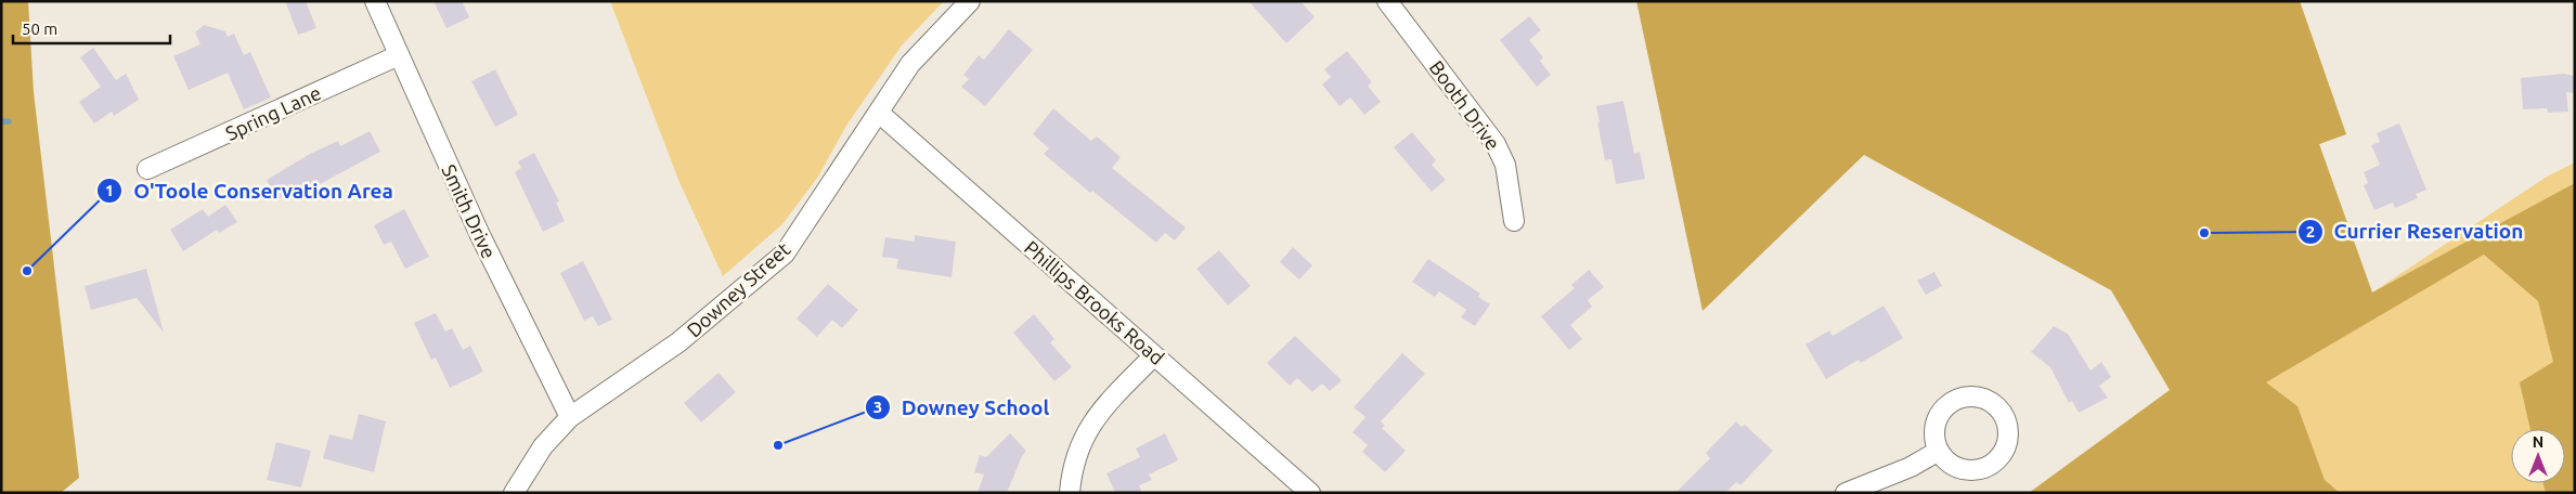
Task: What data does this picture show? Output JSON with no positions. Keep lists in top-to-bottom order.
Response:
{
  "streets": {
    "street": [
      "Booth Drive",
      "Spring Lane",
      "Smith Drive",
      "Downey Street",
      "Phillips Brooks Road"
    ]
  },
  "crossings": [
    ["Spring Lane", "Smith Drive"],
    ["Smith Drive", "Downey Street"],
    ["Downey Street", "Phillips Brooks Road"]
  ],
  "places": ["Currier Reservation", "O'Toole Conservation Area", "Downey School"],
  "scale_bar": "50 m",
  "north": "top"
}
